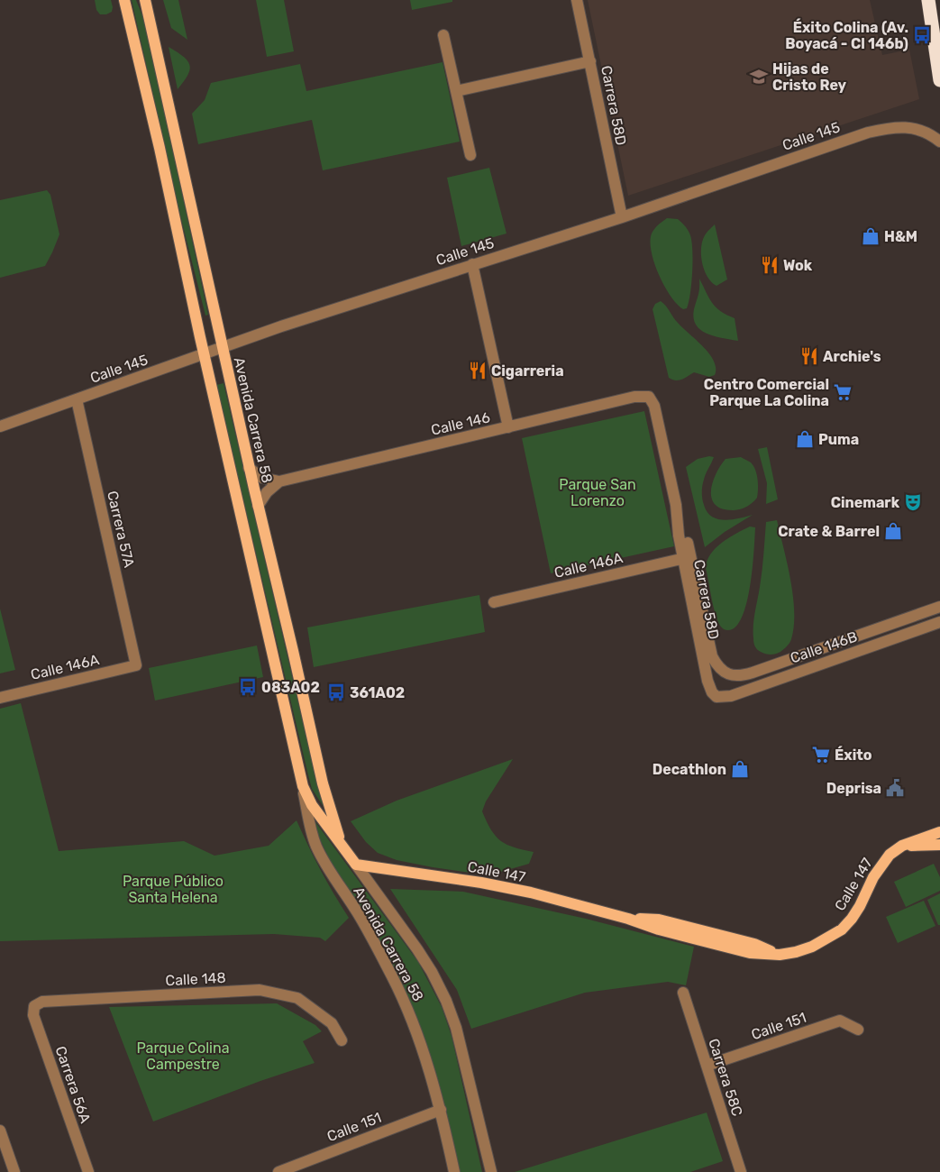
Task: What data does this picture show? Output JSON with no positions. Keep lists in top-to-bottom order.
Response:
{
  "streets": {
    "main road": ["Avenida Carrera 58", "Calle 147"],
    "street": [
      "Carrera 58D",
      "Calle 145",
      "Calle 146",
      "Carrera 57A",
      "Calle 146A",
      "Calle 146B",
      "Calle 148",
      "Calle 151",
      "Carrera 58C",
      "Carrera 56A"
    ]
  },
  "crossings": [
    ["Carrera 58D", "Calle 145"],
    ["Carrera 58D", "Calle 146"],
    ["Carrera 58D", "Calle 146A"],
    ["Carrera 58D", "Calle 146B"],
    ["Calle 145", "Avenida Carrera 58"],
    ["Calle 145", "Carrera 57A"],
    ["Avenida Carrera 58", "Calle 147"],
    ["Avenida Carrera 58", "Calle 151"],
    ["Carrera 57A", "Calle 146A"],
    ["Calle 148", "Carrera 56A"],
    ["Calle 151", "Carrera 58C"]
  ],
  "parks": ["Parque San Lorenzo", "Parque Público Santa Helena", "Parque Colina Campestre"],
  "places": {
    "bus stop": ["Éxito Colina (Av. Boyacá - Cl 146b)", "083A02", "361A02"],
    "school or university": ["Hijas de Cristo Rey"],
    "shop": [
      "H&M",
      "Puma",
      "Crate & Barrel",
      "Decathlon"
    ],
    "restaurant": ["Wok", "Archie's", "Cigarreria"],
    "supermarket": ["Centro Comercial Parque La Colina", "Éxito"],
    "theatre": ["Cinemark"],
    "public building": ["Deprisa"]
  }
}
